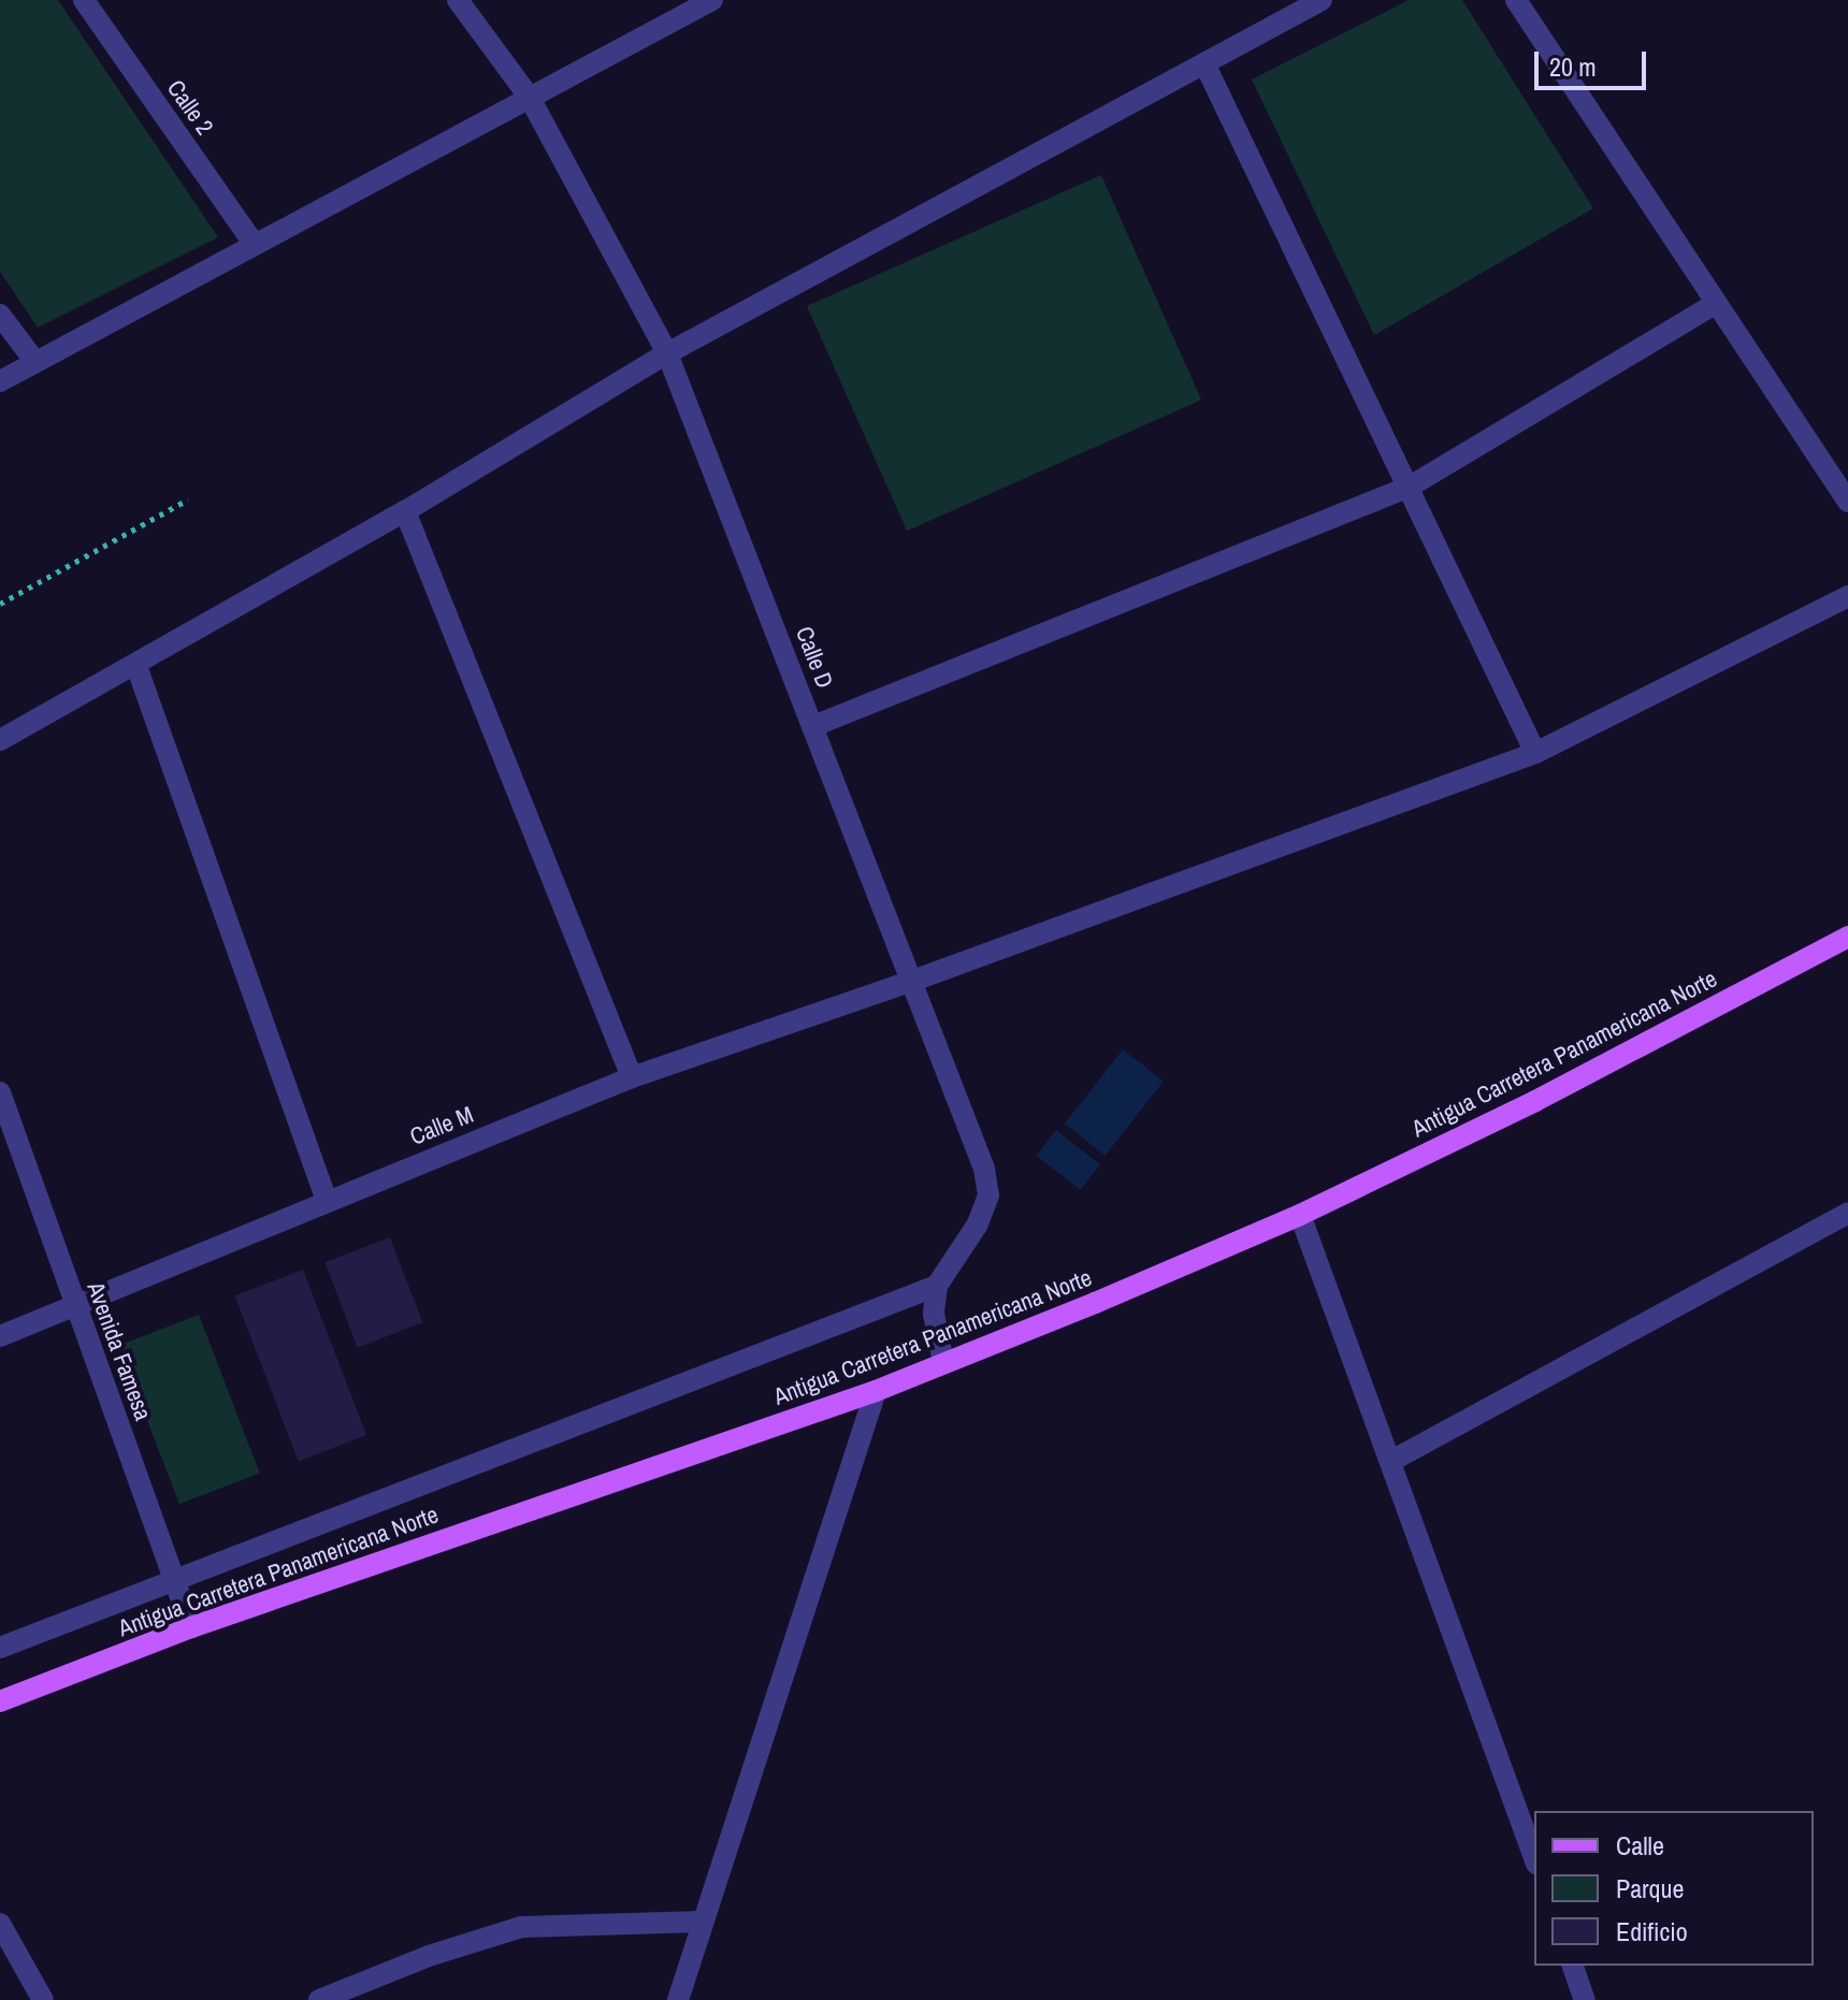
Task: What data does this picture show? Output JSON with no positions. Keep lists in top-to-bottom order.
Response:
{
  "streets": {
    "main road": ["Antigua Carretera Panamericana Norte"],
    "street": [
      "Calle 2",
      "Calle D",
      "Calle M",
      "Avenida Famesa"
    ]
  },
  "crossings": [
    ["Calle D", "Calle M"],
    ["Antigua Carretera Panamericana Norte", "Avenida Famesa"],
    ["Calle M", "Avenida Famesa"]
  ],
  "legend": ["Calle", "Parque", "Edificio"],
  "scale_bar": "20 m"
}
